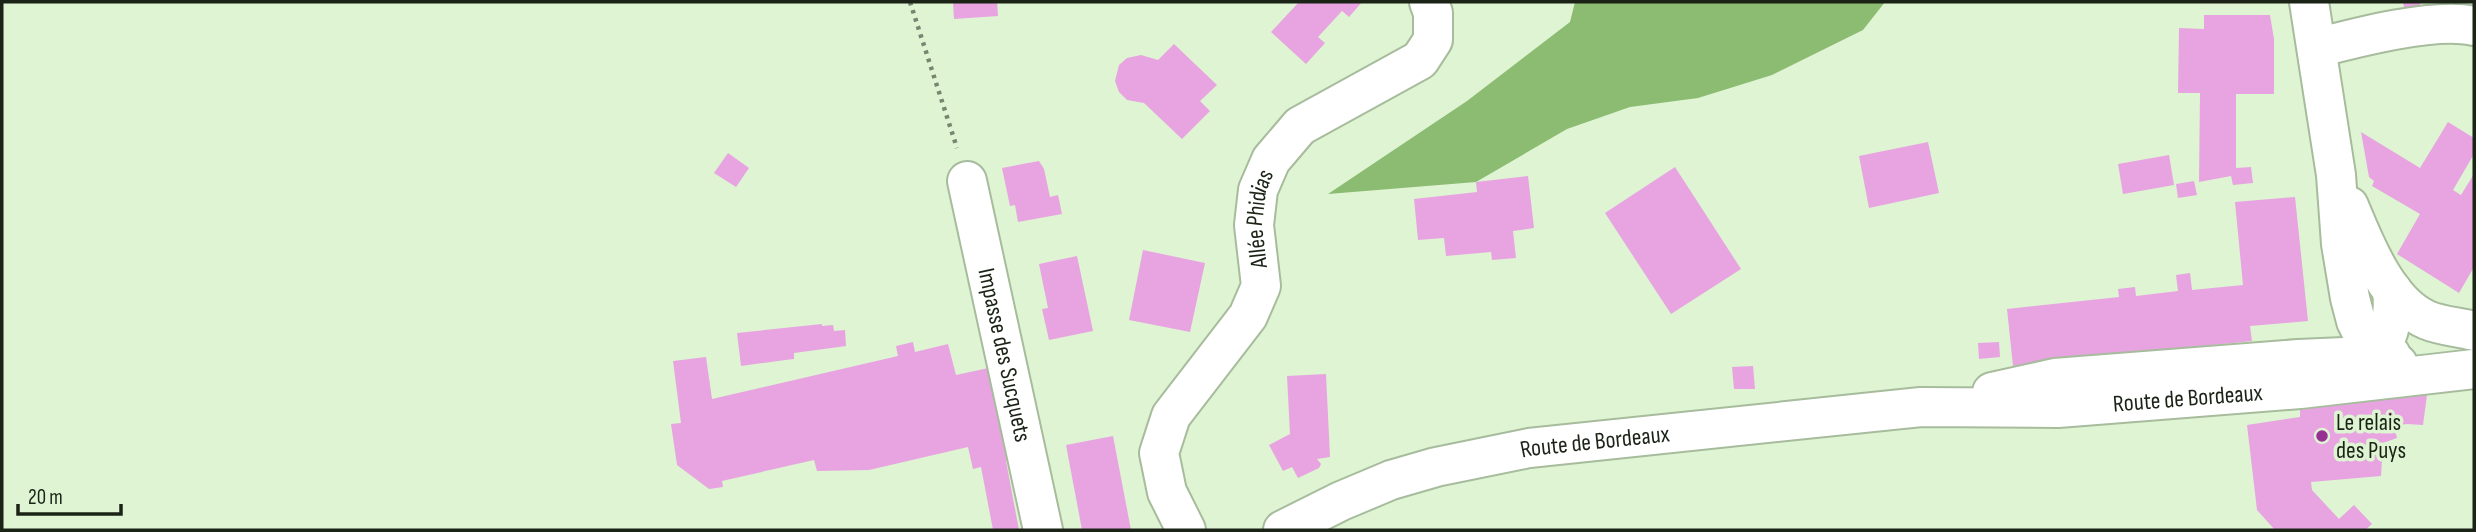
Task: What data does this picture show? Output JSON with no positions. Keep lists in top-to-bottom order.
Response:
{
  "streets": {
    "main road": ["Allée Phidias", "Impasse des Sucquets", "Route de Bordeaux"]
  },
  "places": ["Le relais des Puys"],
  "scale_bar": "20 m"
}
